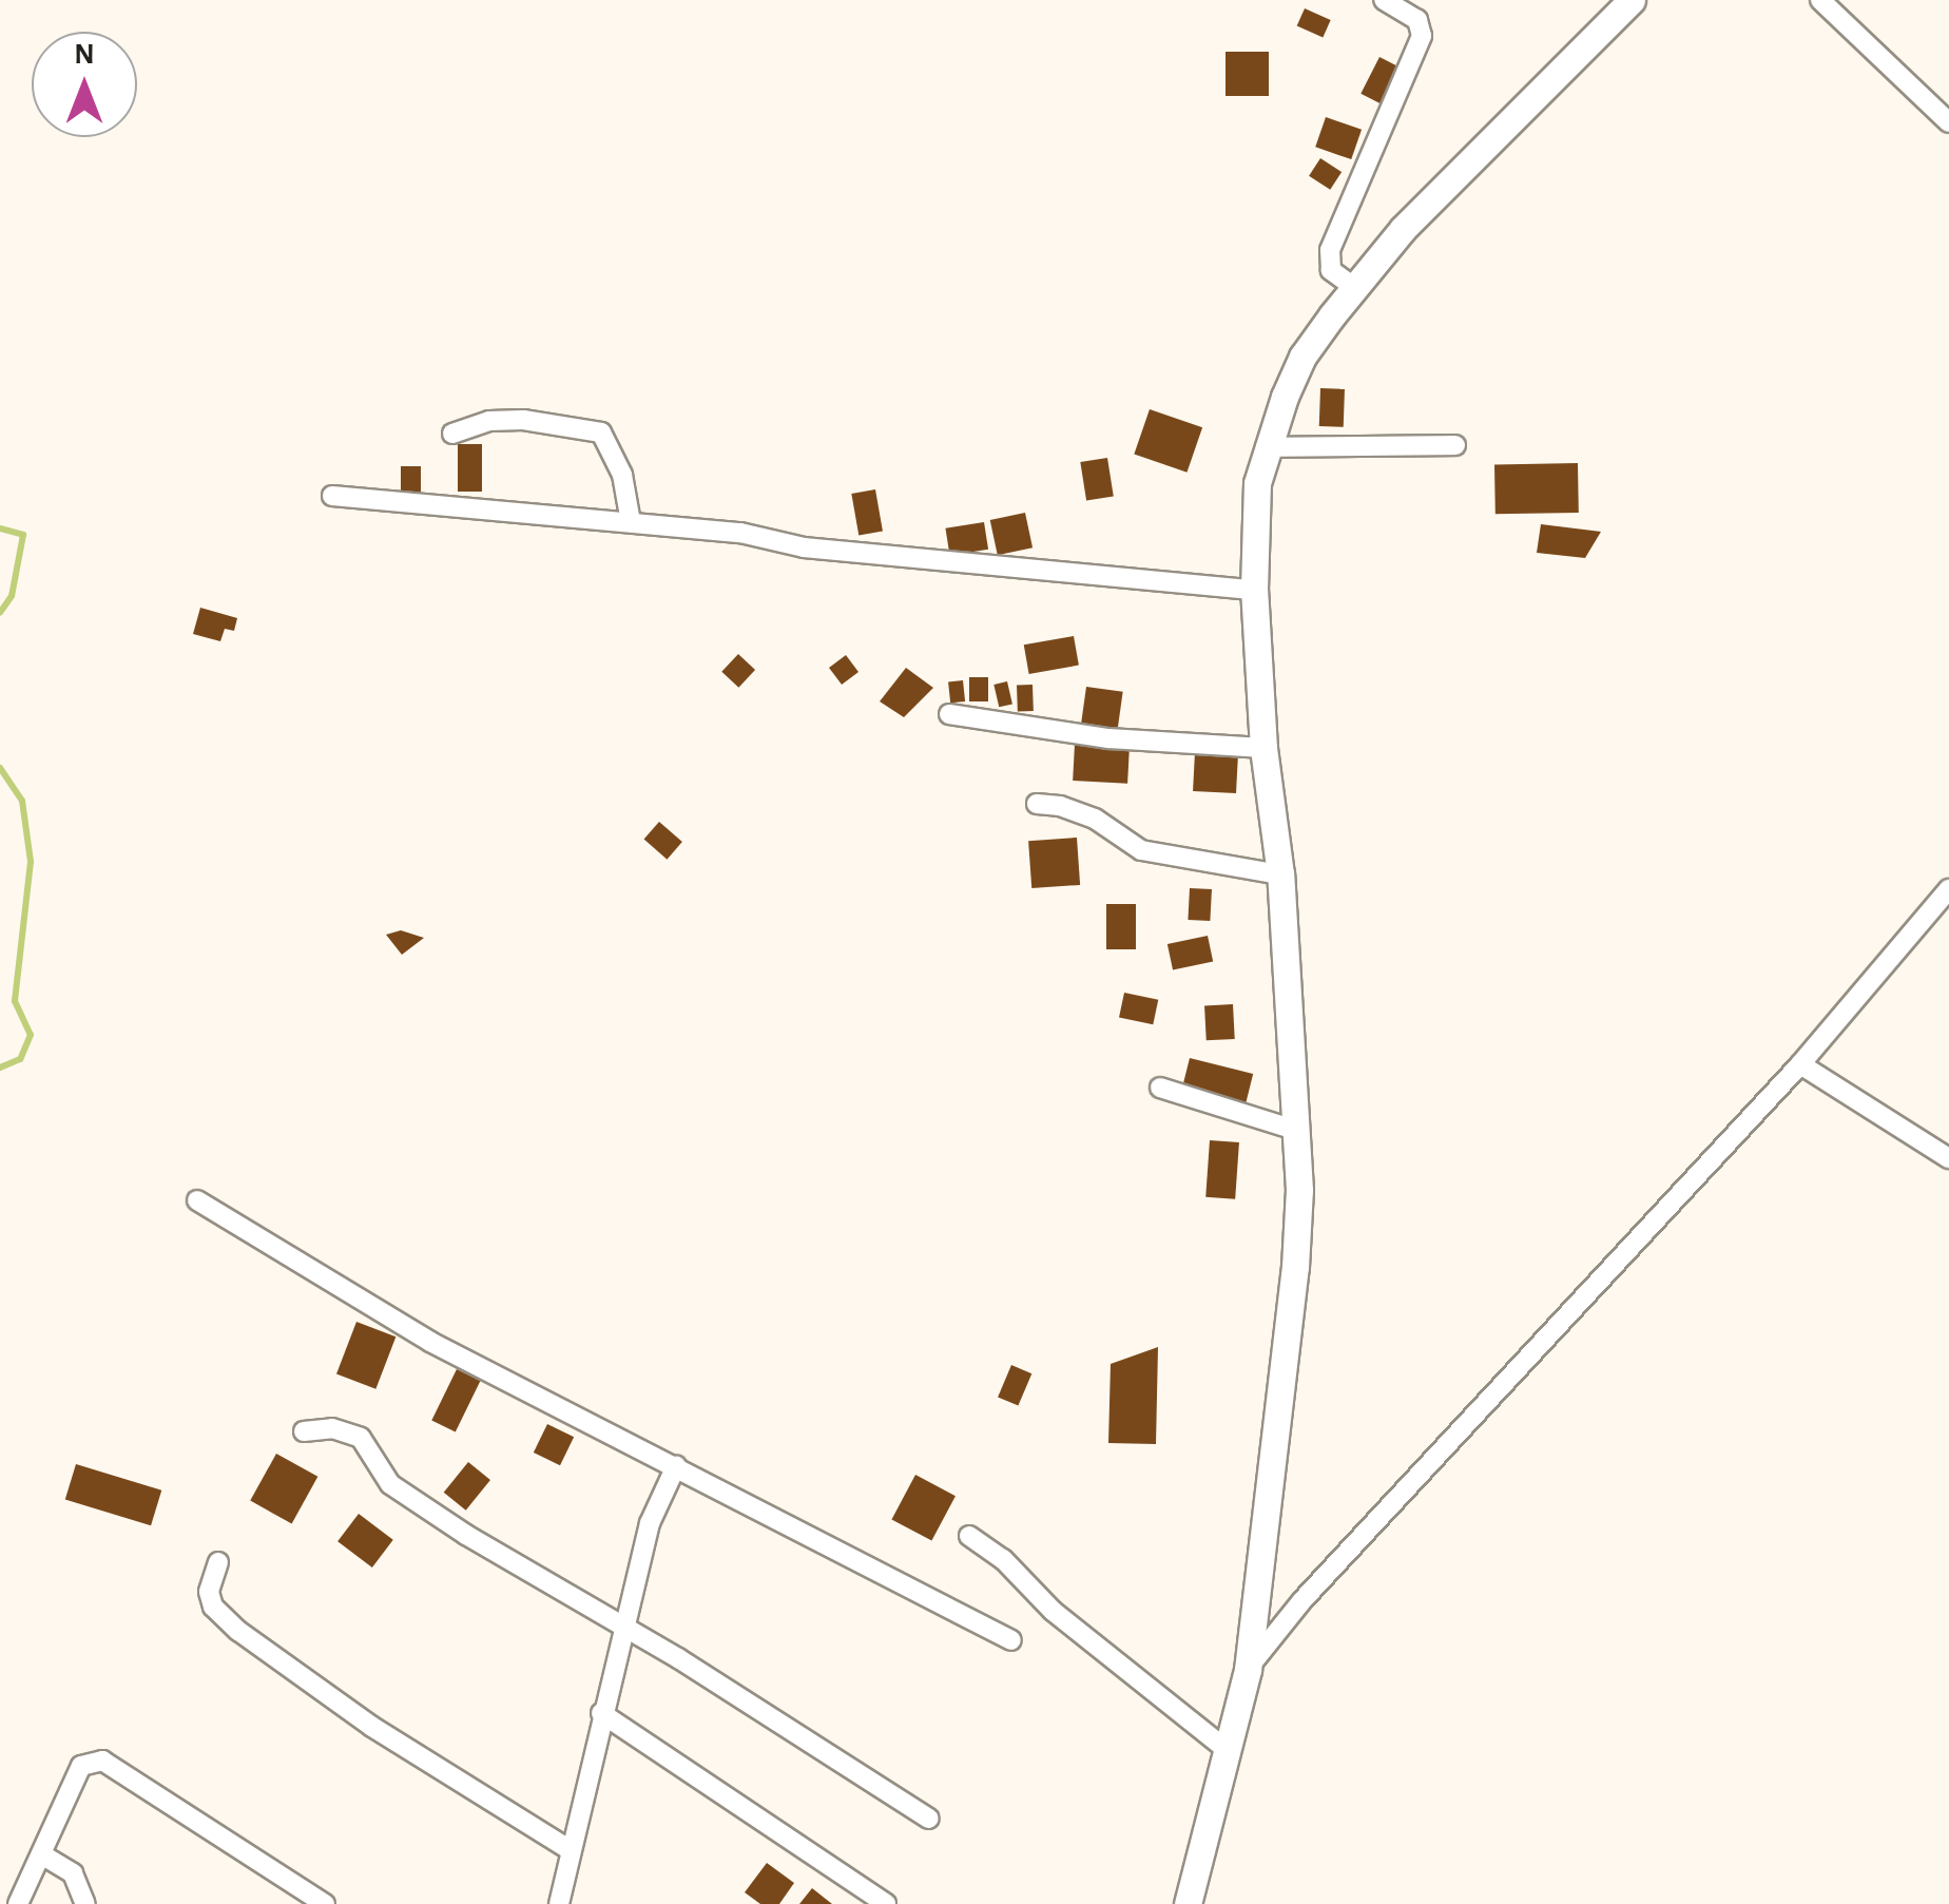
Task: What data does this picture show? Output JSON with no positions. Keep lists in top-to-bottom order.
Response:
{
  "north": "top"
}
